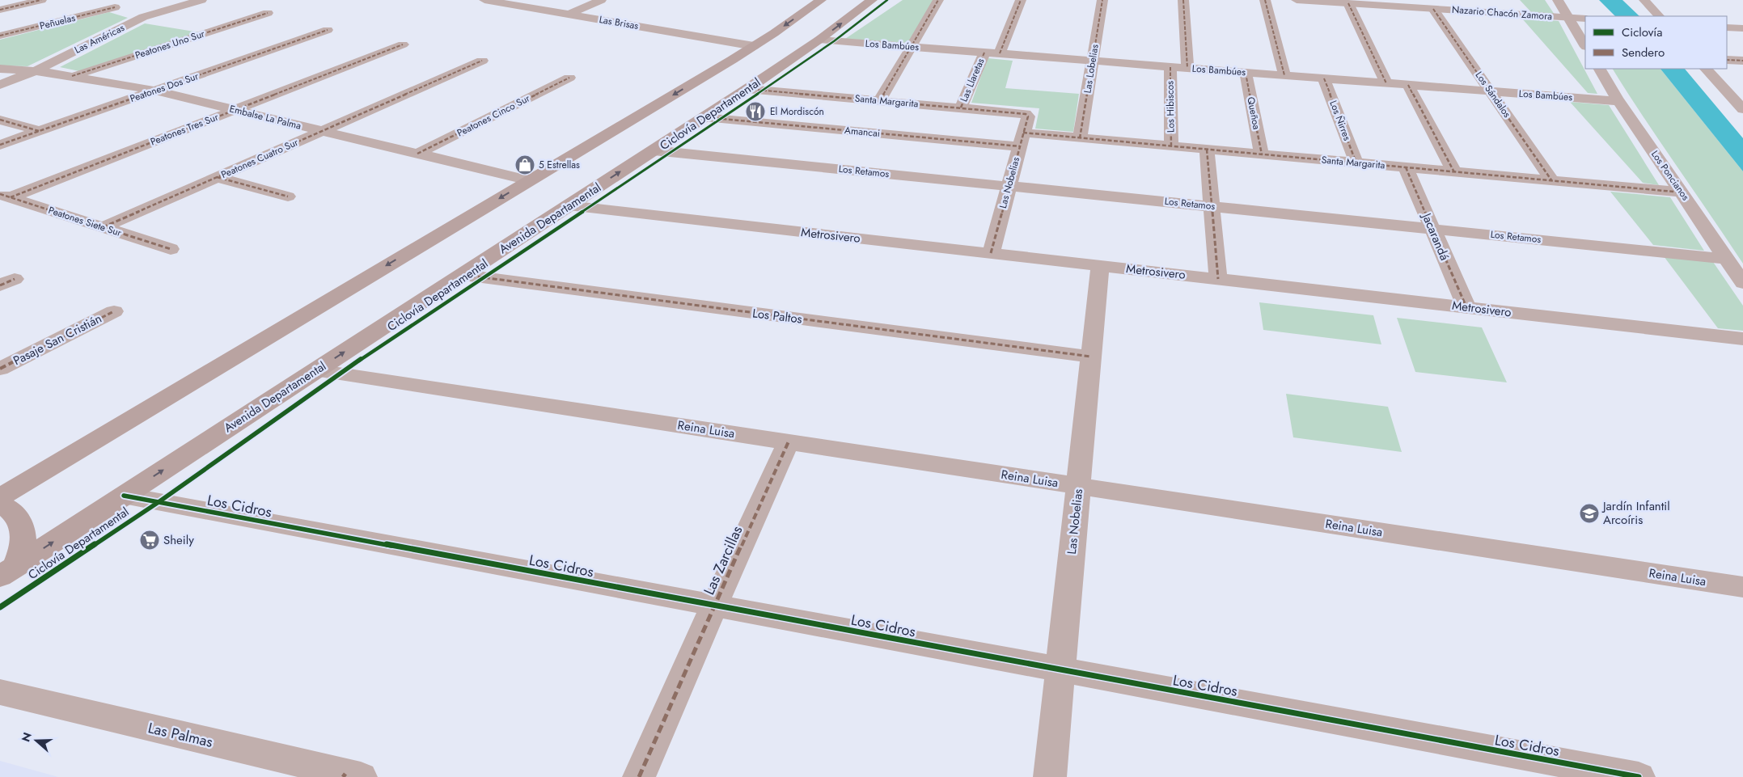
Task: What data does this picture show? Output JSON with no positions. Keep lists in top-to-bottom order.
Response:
{
  "streets": {
    "main road": ["Avenida Departamental"],
    "street": [
      "Nazario Chacón Zamora",
      "Peñuelas",
      "Las Brisas",
      "Las Américas",
      "Peatones Uno Sur",
      "Los Bambúes",
      "Las Lobelias",
      "Las Llaretas",
      "Peatones Dos Sur",
      "Los Sándalos",
      "Santa Margarita",
      "Los Hibiscos",
      "Queñoa",
      "Peatones Cinco Sur",
      "Embalse La Palma",
      "Los Ñirres",
      "Peatones Tres Sur",
      "Amancai",
      "Peatones Cuatro Sur",
      "Los Retamos",
      "Los Poncianos",
      "Las Nobelias",
      "Peatones Siete Sur",
      "Metrosivero",
      "Jacarandá",
      "Los Paltos",
      "Pasaje San Cristián",
      "Reina Luisa",
      "Los Cidros",
      "Las Zarcillas",
      "Las Palmas"
    ],
    "cycle path": ["Ciclovía Departamental"]
  },
  "crossings": [
    ["Nazario Chacón Zamora", "Los Sándalos"],
    ["Las Américas", "Embalse La Palma"],
    ["Peatones Uno Sur", "Embalse La Palma"],
    ["Los Bambúes", "Las Lobelias"],
    ["Los Bambúes", "Las Llaretas"],
    ["Los Bambúes", "Los Sándalos"],
    ["Los Bambúes", "Los Hibiscos"],
    ["Los Bambúes", "Queñoa"],
    ["Los Bambúes", "Los Ñirres"],
    ["Los Bambúes", "Los Poncianos"],
    ["Los Bambúes", "Avenida Departamental"],
    ["Las Lobelias", "Santa Margarita"],
    ["Las Llaretas", "Santa Margarita"],
    ["Peatones Dos Sur", "Embalse La Palma"],
    ["Los Sándalos", "Santa Margarita"],
    ["Santa Margarita", "Los Hibiscos"],
    ["Santa Margarita", "Queñoa"],
    ["Santa Margarita", "Los Ñirres"],
    ["Santa Margarita", "Amancai"],
    ["Santa Margarita", "Los Poncianos"],
    ["Santa Margarita", "Las Nobelias"],
    ["Santa Margarita", "Avenida Departamental"],
    ["Santa Margarita", "Jacarandá"],
    ["Peatones Cinco Sur", "Embalse La Palma"],
    ["Embalse La Palma", "Peatones Tres Sur"],
    ["Embalse La Palma", "Peatones Cuatro Sur"],
    ["Peatones Tres Sur", "Peatones Siete Sur"],
    ["Amancai", "Las Nobelias"],
    ["Amancai", "Avenida Departamental"],
    ["Peatones Cuatro Sur", "Peatones Siete Sur"],
    ["Los Retamos", "Los Poncianos"],
    ["Los Retamos", "Las Nobelias"],
    ["Los Retamos", "Avenida Departamental"],
    ["Los Retamos", "Jacarandá"],
    ["Las Nobelias", "Metrosivero"],
    ["Las Nobelias", "Los Paltos"],
    ["Las Nobelias", "Reina Luisa"],
    ["Las Nobelias", "Los Cidros"],
    ["Avenida Departamental", "Metrosivero"],
    ["Avenida Departamental", "Los Paltos"],
    ["Avenida Departamental", "Reina Luisa"],
    ["Avenida Departamental", "Los Cidros"],
    ["Metrosivero", "Jacarandá"],
    ["Reina Luisa", "Las Zarcillas"],
    ["Los Cidros", "Las Zarcillas"]
  ],
  "places": {
    "restaurant": ["El Mordiscón"],
    "shop": ["5 Estrellas"],
    "school or university": ["Jardín Infantil Arcoíris"],
    "supermarket": ["Sheily"]
  },
  "legend": ["Ciclovía", "Sendero"],
  "north": "left"
}
